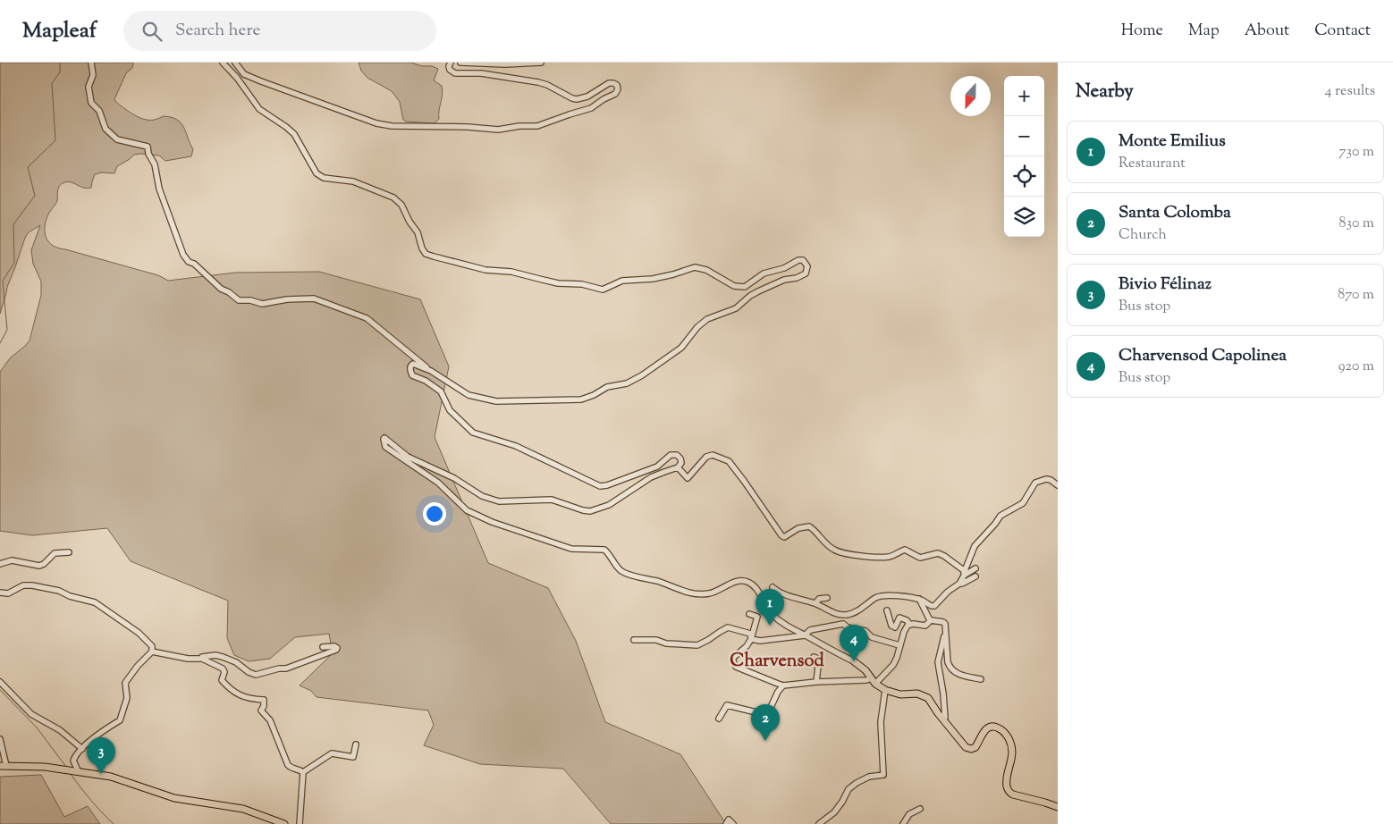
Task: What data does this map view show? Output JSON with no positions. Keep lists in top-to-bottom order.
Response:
{
  "districts": ["Charvensod"],
  "north": "bottom",
  "page": {
    "header": "Mapleaf",
    "search": "Search here",
    "nav": [
      "Home",
      "Map",
      "About",
      "Contact"
    ],
    "heading": ["Nearby", "4 results"],
    "map_buttons": ["+", "−"],
    "list": [
      {
        "mark": "1",
        "name": "Monte Emilius",
        "note": "Restaurant",
        "value": "730 m"
      },
      {
        "mark": "2",
        "name": "Santa Colomba",
        "note": "Church",
        "value": "830 m"
      },
      {
        "mark": "3",
        "name": "Bivio Félinaz",
        "note": "Bus stop",
        "value": "870 m"
      },
      {
        "mark": "4",
        "name": "Charvensod Capolinea",
        "note": "Bus stop",
        "value": "920 m"
      }
    ],
    "pins": [
      "1",
      "4",
      "2",
      "3"
    ]
  }
}
